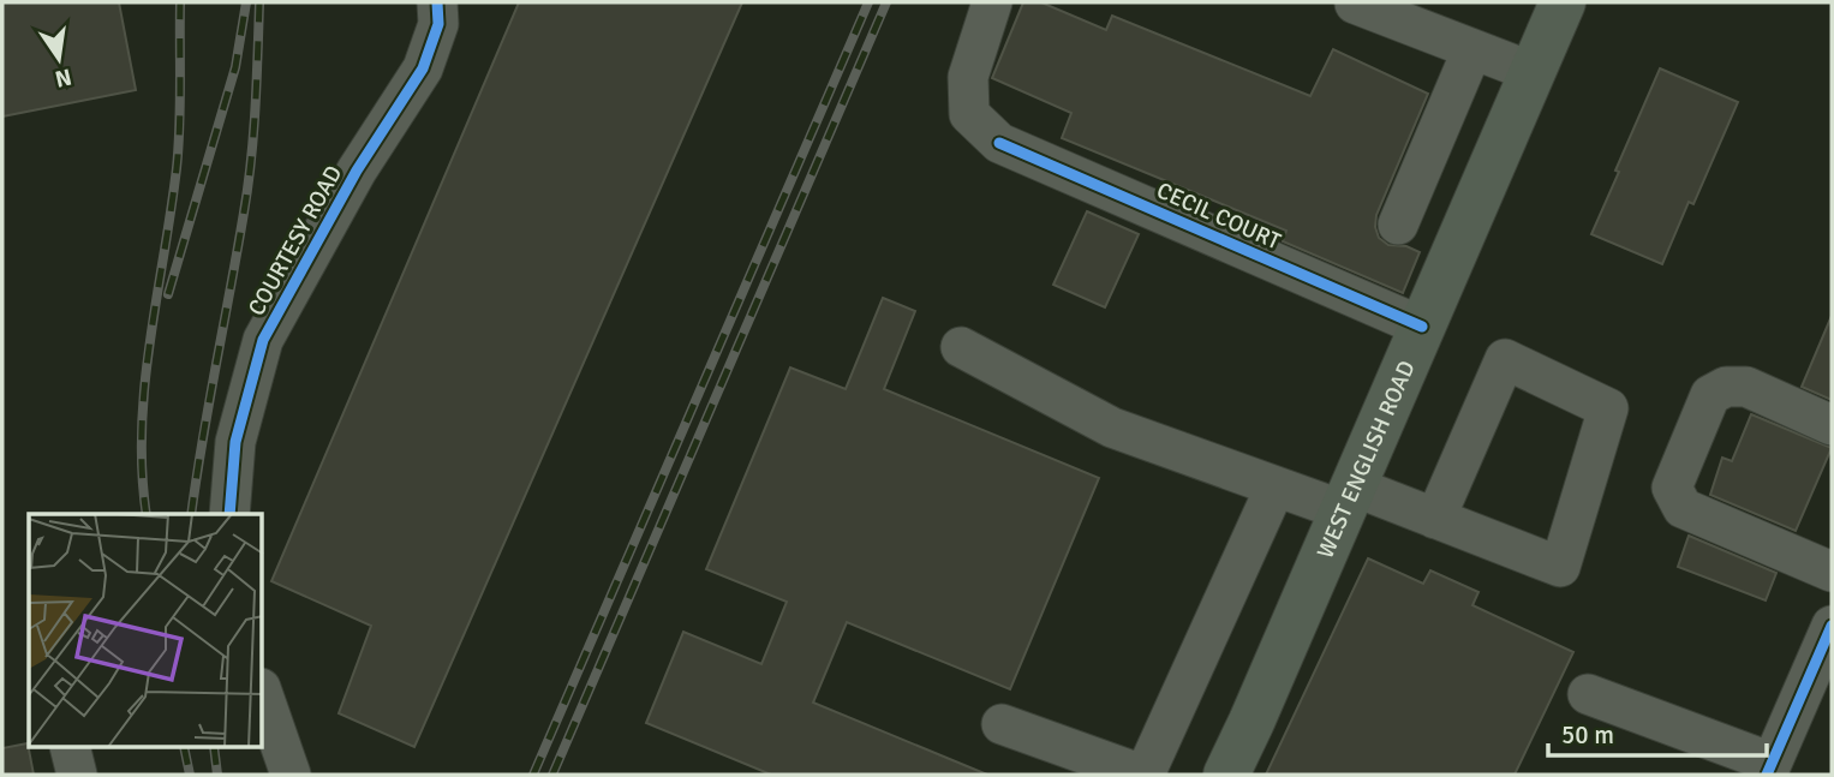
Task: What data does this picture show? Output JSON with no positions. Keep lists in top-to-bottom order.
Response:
{
  "streets": {
    "main road": ["WEST ENGLISH ROAD"],
    "street": ["CECIL COURT", "COURTESY ROAD"]
  },
  "crossings": [
    ["CECIL COURT", "WEST ENGLISH ROAD"]
  ],
  "scale_bar": "50 m",
  "north": "bottom"
}
